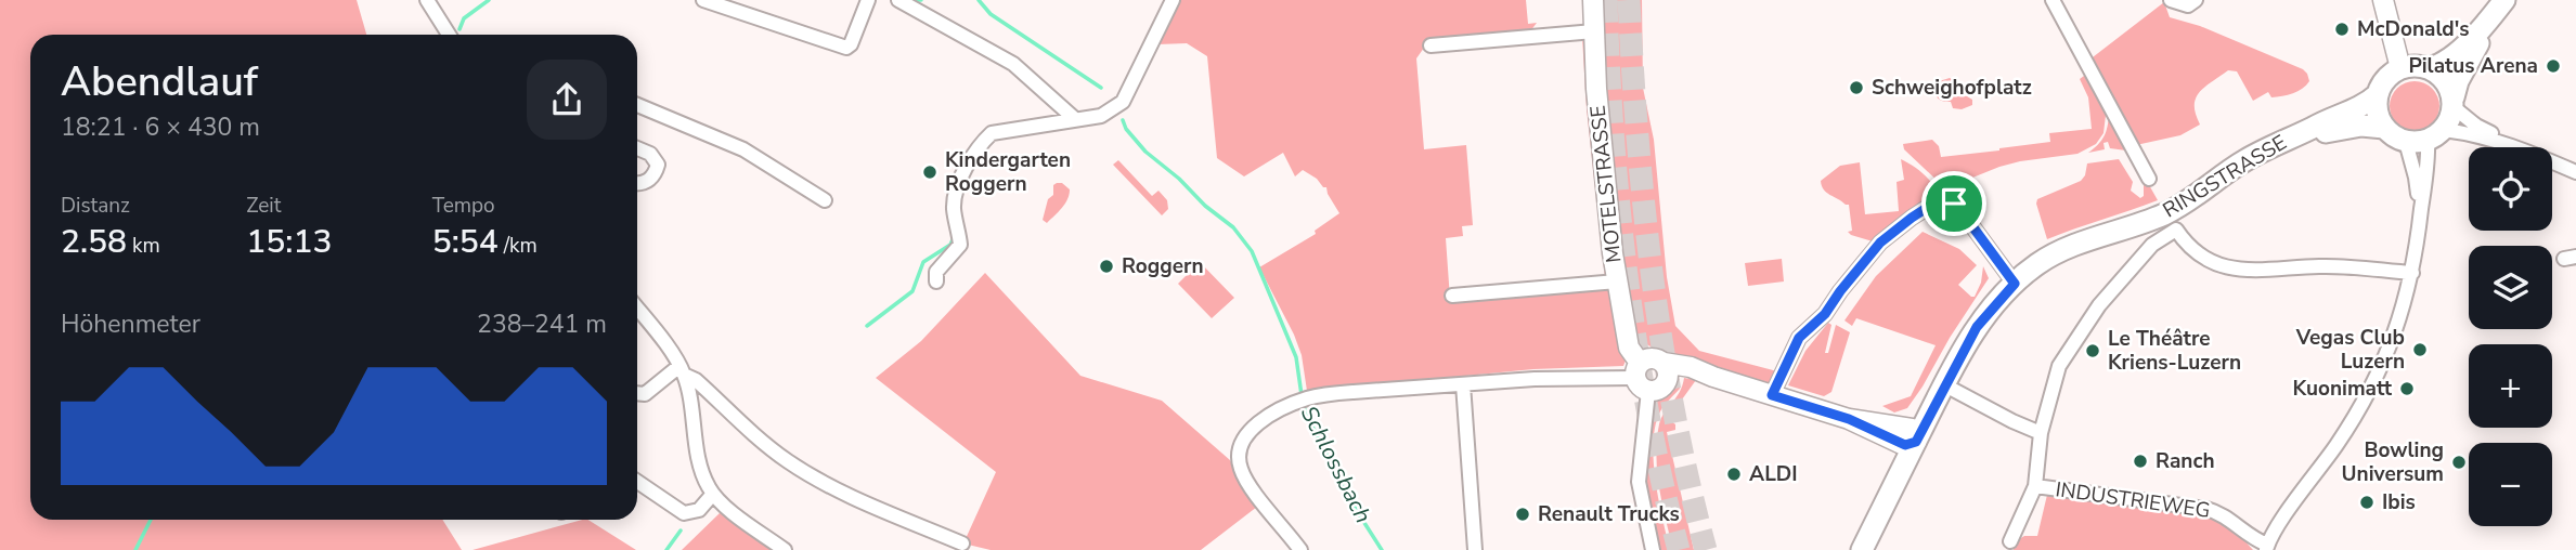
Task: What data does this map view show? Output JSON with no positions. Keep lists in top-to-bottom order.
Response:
{
  "streets": {
    "main road": ["RINGSTRASSE"],
    "street": ["MOTELSTRASSE", "INDUSTRIEWEG"]
  },
  "water": ["Schlossbach"],
  "places": [
    "McDonald's",
    "Pilatus Arena",
    "Schweighofplatz",
    "Kindergarten Roggern",
    "Roggern",
    "Vegas Club Luzern",
    "Le Théâtre Kriens-Luzern",
    "Kuonimatt",
    "Ranch",
    "Bowling Universum",
    "ALDI",
    "Ibis",
    "Renault Trucks"
  ],
  "page": {
    "heading": ["Abendlauf", "18:21 · 6 × 430 m"],
    "map_buttons": ["+", "−"],
    "stats": [
      ["Distanz", "2.58 km"],
      ["Zeit", "15:13"],
      ["Tempo", "5:54 /km"]
    ],
    "chart": ["Höhenmeter", "238–241 m"]
  }
}
